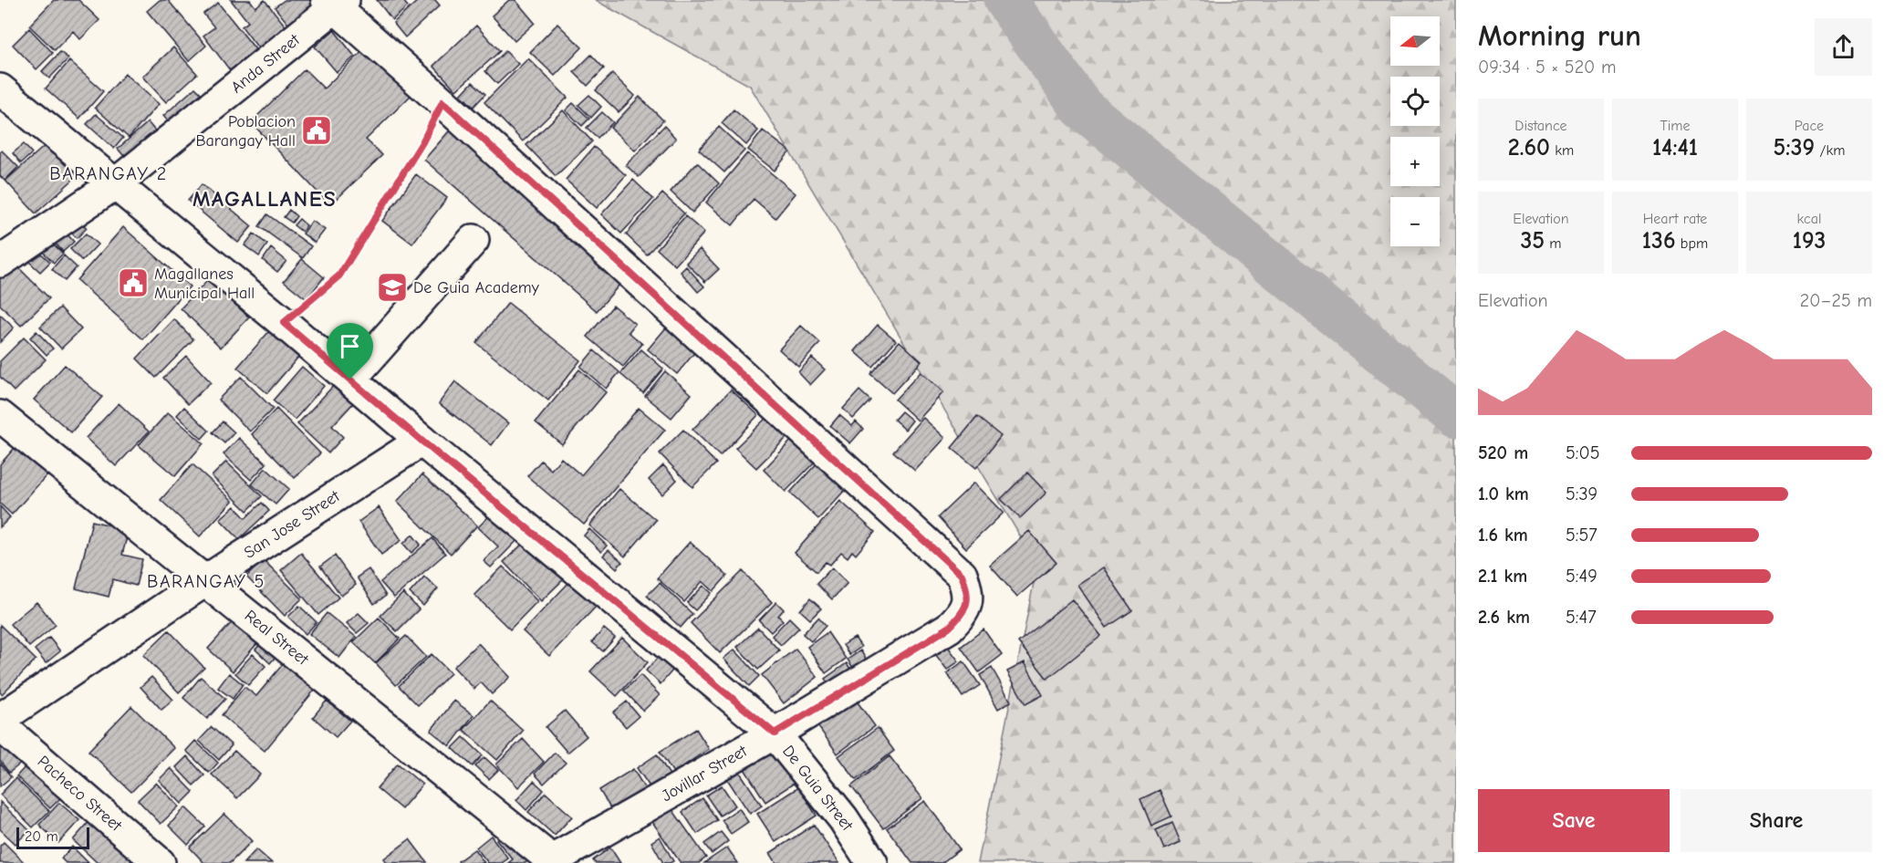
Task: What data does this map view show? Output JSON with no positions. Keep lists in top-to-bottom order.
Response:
{
  "streets": {
    "street": [
      "Anda Street",
      "San Jose Street",
      "Real Street",
      "Jovillar Street",
      "De Guia Street",
      "Pacheco Street"
    ]
  },
  "crossings": [
    ["Anda Street", "De Guia Street"],
    ["San Jose Street", "Real Street"],
    ["San Jose Street", "De Guia Street"],
    ["Real Street", "Jovillar Street"],
    ["Jovillar Street", "De Guia Street"]
  ],
  "districts": ["BARANGAY 2", "MAGALLANES", "BARANGAY 5"],
  "places": {
    "public building": ["Poblacion Barangay Hall", "Magallanes Municipal Hall"],
    "school or university": ["De Guia Academy"]
  },
  "scale_bar": "20 m",
  "north": "left",
  "page": {
    "heading": ["Morning run", "09:34 · 5 × 520 m"],
    "map_buttons": ["+", "−"],
    "stats": [
      ["Distance", "2.60 km"],
      ["Time", "14:41"],
      ["Pace", "5:39 /km"],
      ["Elevation", "35 m"],
      ["Heart rate", "136 bpm"],
      ["kcal", "193"]
    ],
    "chart": ["Elevation", "20–25 m"],
    "list": [
      {
        "name": "520 m",
        "note": "5:05"
      },
      {
        "name": "1.0 km",
        "note": "5:39"
      },
      {
        "name": "1.6 km",
        "note": "5:57"
      },
      {
        "name": "2.1 km",
        "note": "5:49"
      },
      {
        "name": "2.6 km",
        "note": "5:47"
      }
    ],
    "buttons": ["Save", "Share"],
    "scale": "20 m"
  }
}
